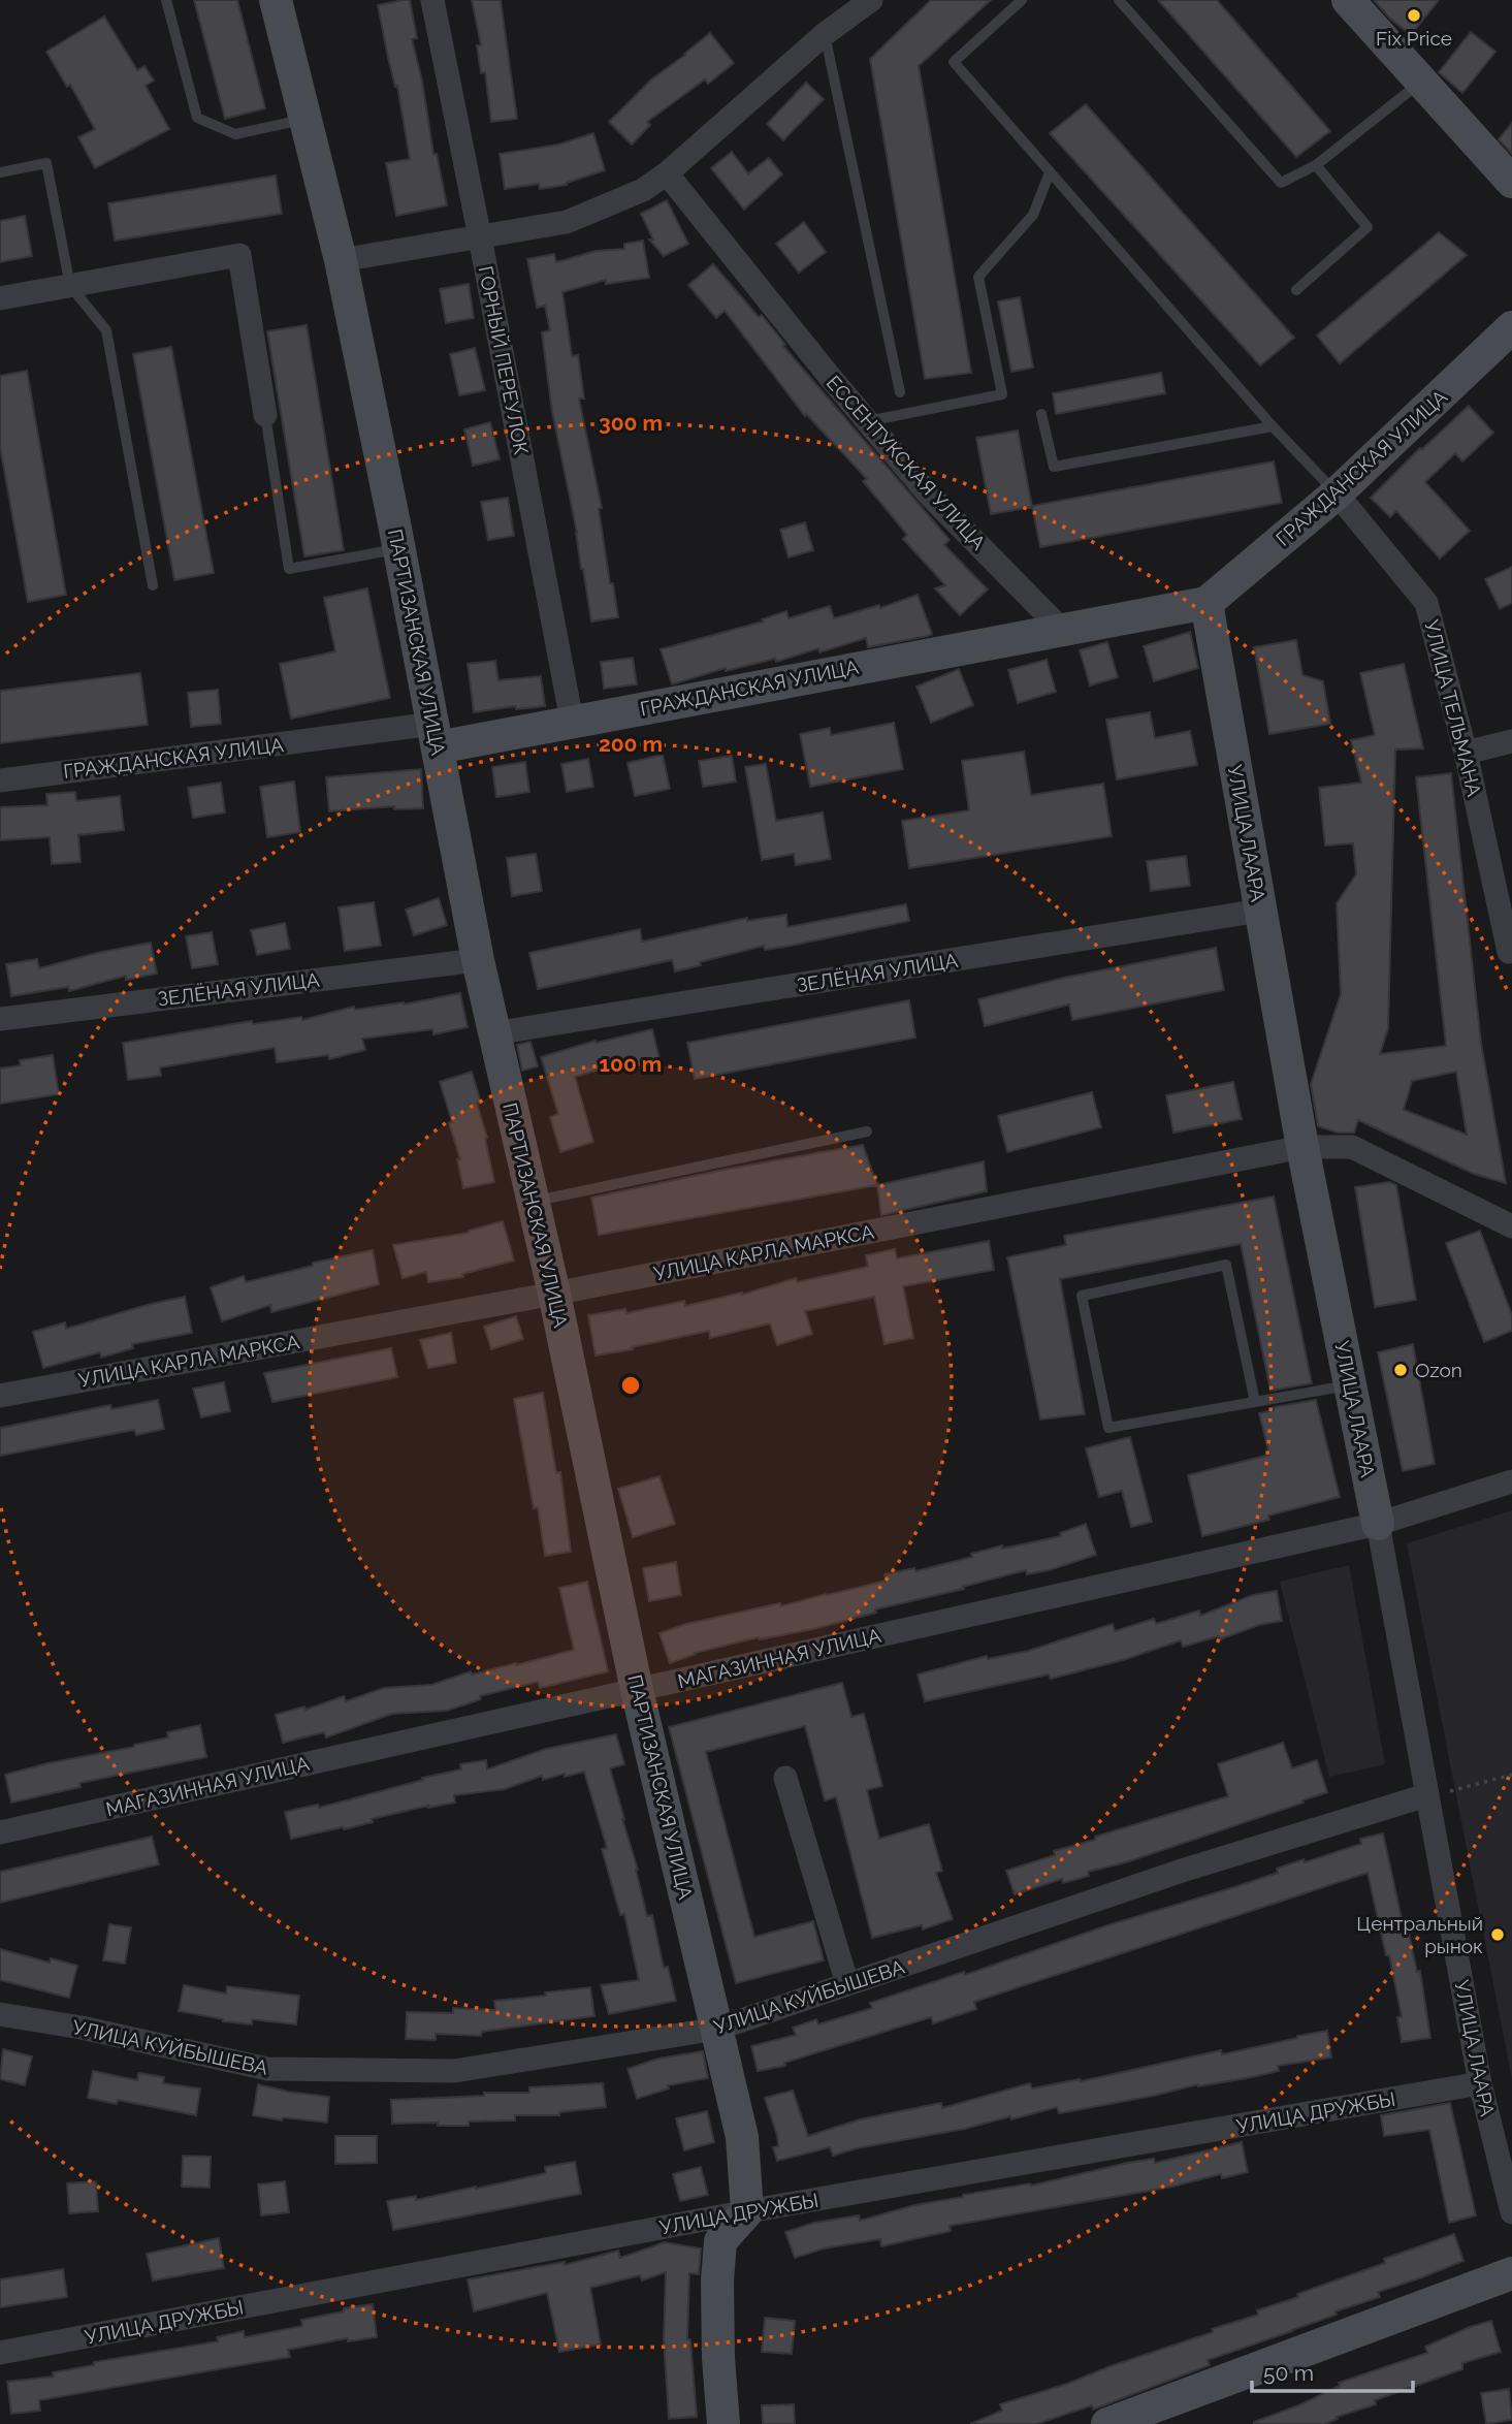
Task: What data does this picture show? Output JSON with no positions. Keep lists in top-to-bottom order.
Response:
{
  "streets": {
    "street": [
      "ГОРНЫЙ ПЕРЕУЛОК",
      "ЕССЕНТУКСКАЯ УЛИЦА",
      "ГРАЖДАНСКАЯ УЛИЦА",
      "ПАРТИЗАНСКАЯ УЛИЦА",
      "УЛИЦА ТЕЛЬМАНА",
      "УЛИЦА ЛААРА",
      "ЗЕЛЁНАЯ УЛИЦА",
      "УЛИЦА КАРЛА МАРКСА",
      "МАГАЗИННАЯ УЛИЦА",
      "УЛИЦА КУЙБЫШЕВА",
      "УЛИЦА ДРУЖБЫ"
    ]
  },
  "crossings": [
    ["ГОРНЫЙ ПЕРЕУЛОК", "ГРАЖДАНСКАЯ УЛИЦА"],
    ["ЕССЕНТУКСКАЯ УЛИЦА", "ГРАЖДАНСКАЯ УЛИЦА"],
    ["ГРАЖДАНСКАЯ УЛИЦА", "ПАРТИЗАНСКАЯ УЛИЦА"],
    ["ГРАЖДАНСКАЯ УЛИЦА", "УЛИЦА ТЕЛЬМАНА"],
    ["ГРАЖДАНСКАЯ УЛИЦА", "УЛИЦА ЛААРА"],
    ["ПАРТИЗАНСКАЯ УЛИЦА", "ЗЕЛЁНАЯ УЛИЦА"],
    ["ПАРТИЗАНСКАЯ УЛИЦА", "УЛИЦА КАРЛА МАРКСА"],
    ["ПАРТИЗАНСКАЯ УЛИЦА", "МАГАЗИННАЯ УЛИЦА"],
    ["ПАРТИЗАНСКАЯ УЛИЦА", "УЛИЦА КУЙБЫШЕВА"],
    ["ПАРТИЗАНСКАЯ УЛИЦА", "УЛИЦА ДРУЖБЫ"],
    ["УЛИЦА ЛААРА", "ЗЕЛЁНАЯ УЛИЦА"],
    ["УЛИЦА ЛААРА", "УЛИЦА КАРЛА МАРКСА"],
    ["УЛИЦА ЛААРА", "МАГАЗИННАЯ УЛИЦА"],
    ["УЛИЦА ЛААРА", "УЛИЦА КУЙБЫШЕВА"],
    ["УЛИЦА ЛААРА", "УЛИЦА ДРУЖБЫ"]
  ],
  "places": ["Fix Price", "Ozon", "Центральный рынок"],
  "scale_bar": "50 m",
  "rings": ["300 m", "200 m", "100 m"]
}
